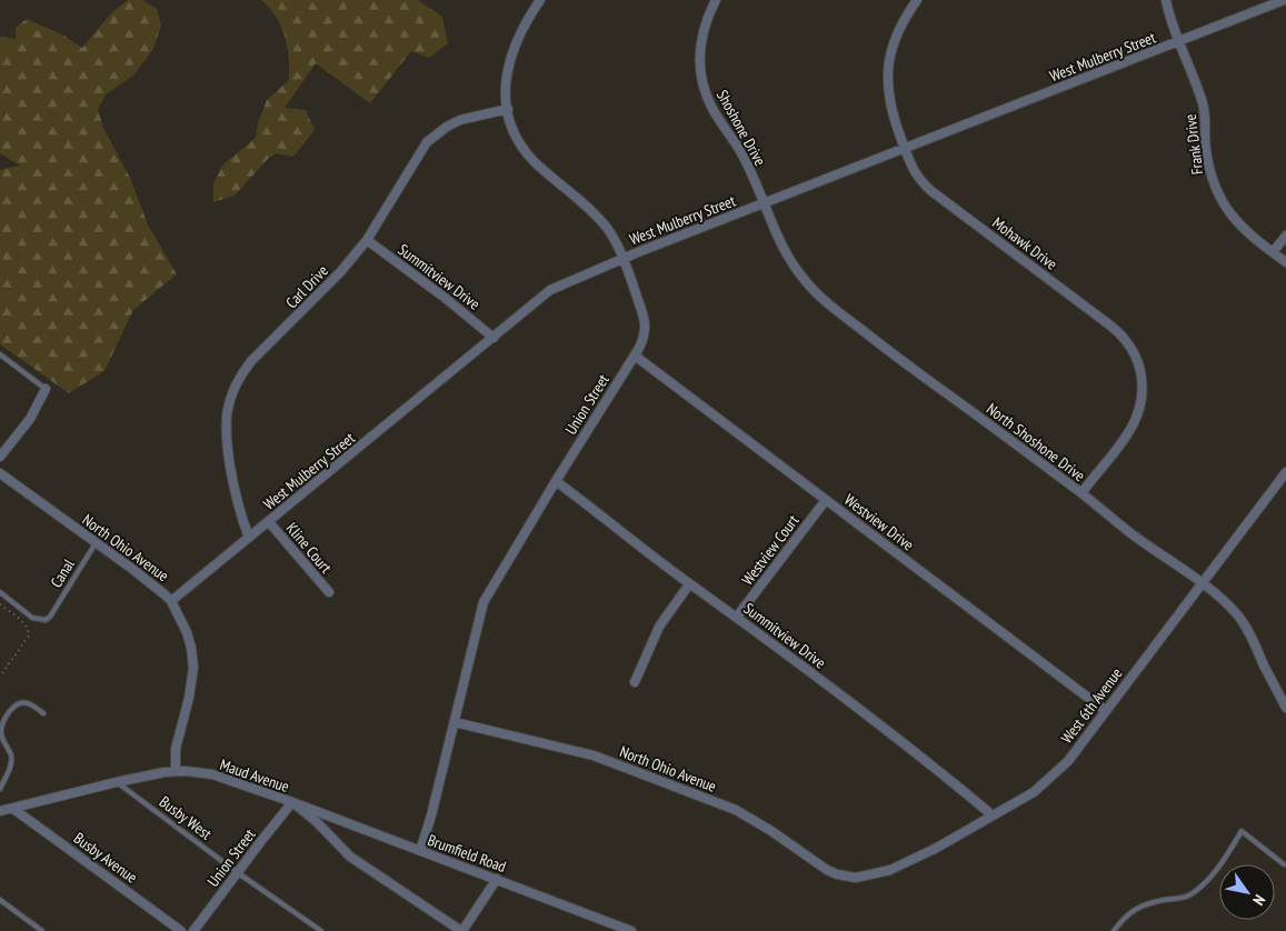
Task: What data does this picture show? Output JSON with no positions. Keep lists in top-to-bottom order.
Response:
{
  "streets": {
    "street": [
      "West Mulberry Street",
      "Shoshone Drive",
      "Frank Drive",
      "Mohawk Drive",
      "Summitview Drive",
      "Carl Drive",
      "Union Street",
      "North Shoshone Drive",
      "Westview Drive",
      "North Ohio Avenue",
      "Kline Court",
      "Westview Court",
      "West 6th Avenue",
      "Maud Avenue",
      "Brumfield Road",
      "Busby Avenue"
    ],
    "lane": ["Canal", "Busby West"]
  },
  "crossings": [
    ["West Mulberry Street", "Shoshone Drive"],
    ["West Mulberry Street", "Frank Drive"],
    ["West Mulberry Street", "Mohawk Drive"],
    ["West Mulberry Street", "Summitview Drive"],
    ["West Mulberry Street", "Carl Drive"],
    ["West Mulberry Street", "Union Street"],
    ["West Mulberry Street", "North Shoshone Drive"],
    ["West Mulberry Street", "North Ohio Avenue"],
    ["West Mulberry Street", "Kline Court"],
    ["Shoshone Drive", "North Shoshone Drive"],
    ["Mohawk Drive", "North Shoshone Drive"],
    ["Summitview Drive", "Carl Drive"],
    ["Summitview Drive", "Union Street"],
    ["Summitview Drive", "Westview Court"],
    ["Summitview Drive", "West 6th Avenue"],
    ["Carl Drive", "Union Street"],
    ["Union Street", "Westview Drive"],
    ["Union Street", "North Ohio Avenue"],
    ["Union Street", "Maud Avenue"],
    ["Union Street", "Busby West"],
    ["Union Street", "Brumfield Road"],
    ["North Shoshone Drive", "West 6th Avenue"],
    ["Westview Drive", "Westview Court"],
    ["Westview Drive", "West 6th Avenue"],
    ["North Ohio Avenue", "Canal"],
    ["North Ohio Avenue", "West 6th Avenue"],
    ["North Ohio Avenue", "Maud Avenue"],
    ["Maud Avenue", "Busby West"],
    ["Maud Avenue", "Brumfield Road"],
    ["Maud Avenue", "Busby Avenue"]
  ],
  "north": "bottom right"
}
